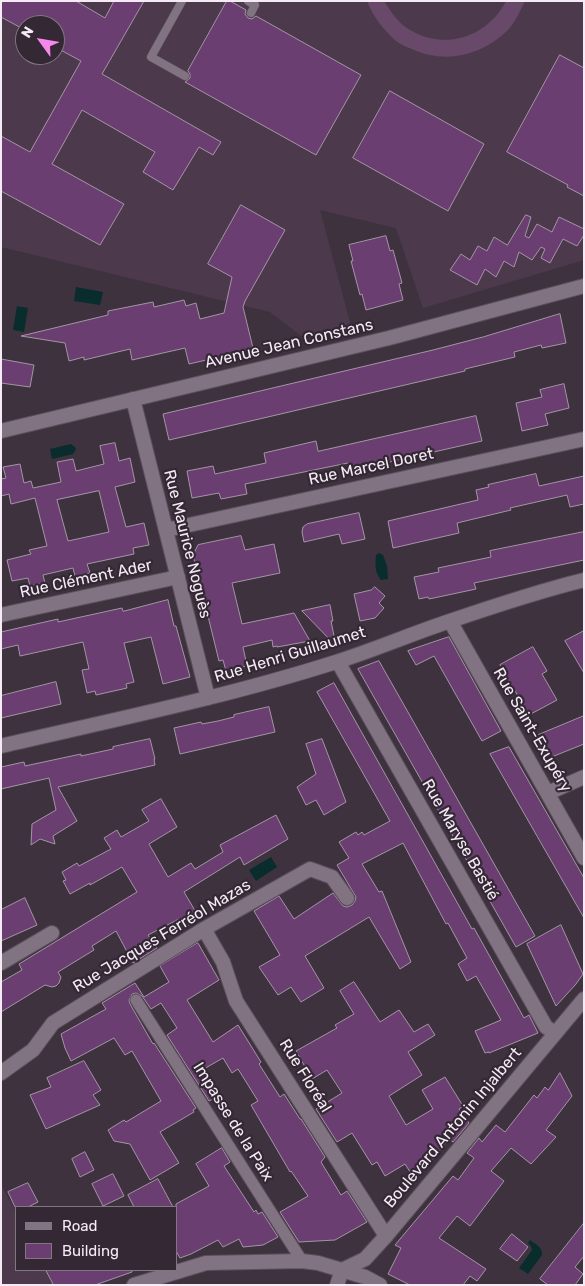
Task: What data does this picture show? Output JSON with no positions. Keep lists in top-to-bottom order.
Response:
{
  "streets": {
    "street": [
      "Avenue Jean Constans",
      "Rue Marcel Doret",
      "Rue Maurice Noguès",
      "Rue Clément Ader",
      "Rue Henri Guillaumet",
      "Rue Saint-Exupéry",
      "Rue Maryse Bastié",
      "Rue Jacques Ferréol Mazas",
      "Rue Floréal",
      "Impasse de la Paix",
      "Boulevard Antonin Injalbert"
    ]
  },
  "crossings": [
    ["Avenue Jean Constans", "Rue Maurice Noguès"],
    ["Rue Marcel Doret", "Rue Maurice Noguès"],
    ["Rue Maurice Noguès", "Rue Clément Ader"],
    ["Rue Maurice Noguès", "Rue Henri Guillaumet"],
    ["Rue Henri Guillaumet", "Rue Saint-Exupéry"],
    ["Rue Henri Guillaumet", "Rue Maryse Bastié"],
    ["Rue Maryse Bastié", "Boulevard Antonin Injalbert"],
    ["Rue Jacques Ferréol Mazas", "Rue Floréal"],
    ["Rue Floréal", "Boulevard Antonin Injalbert"]
  ],
  "legend": ["Road", "Building"],
  "north": "top left"
}
